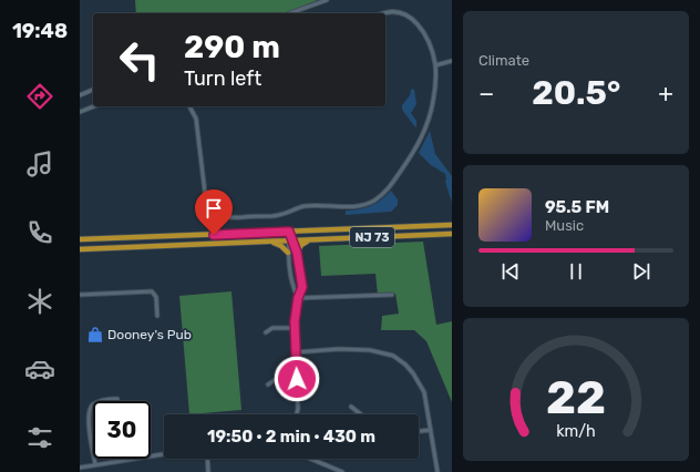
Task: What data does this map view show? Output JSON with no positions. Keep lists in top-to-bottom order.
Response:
{
  "streets": {
    "highway": ["NJ 73"]
  },
  "places": {
    "shop": ["Dooney's Pub"]
  },
  "page": {
    "tabs": "19:48",
    "tile": "Climate",
    "turn": ["290 m", "Turn left"],
    "heat": ["−", "20.5°", "+"],
    "song": ["95.5 FM", "Music"],
    "limit": "30",
    "trip": "19:50 · 2 min · 430 m",
    "gauge": ["22", "km/h"]
  }
}
